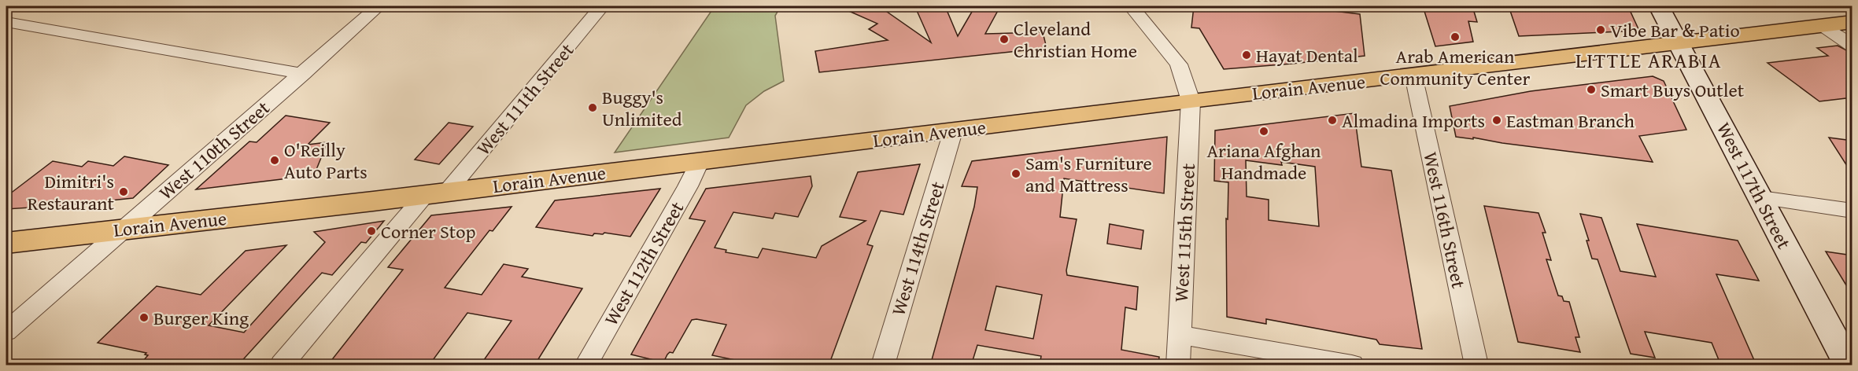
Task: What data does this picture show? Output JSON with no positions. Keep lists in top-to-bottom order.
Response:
{
  "streets": {
    "main road": ["Lorain Avenue", "West 117th Street"],
    "street": [
      "West 111th Street",
      "West 110th Street",
      "West 116th Street",
      "West 115th Street",
      "West 114th Street",
      "West 112th Street"
    ]
  },
  "crossings": [
    ["Lorain Avenue", "West 111th Street"],
    ["Lorain Avenue", "West 110th Street"],
    ["Lorain Avenue", "West 117th Street"],
    ["Lorain Avenue", "West 116th Street"],
    ["Lorain Avenue", "West 115th Street"],
    ["Lorain Avenue", "West 114th Street"],
    ["Lorain Avenue", "West 112th Street"]
  ],
  "districts": ["LITTLE ARABIA"],
  "places": [
    "Vibe Bar & Patio",
    "Arab American Community Center",
    "Cleveland Christian Home",
    "Hayat Dental",
    "Smart Buys Outlet",
    "Buggy's Unlimited",
    "Almadina Imports",
    "Eastman Branch",
    "Ariana Afghan Handmade",
    "O'Reilly Auto Parts",
    "Sam's Furniture and Mattress",
    "Dimitri's Restaurant",
    "Corner Stop",
    "Burger King"
  ]
}
